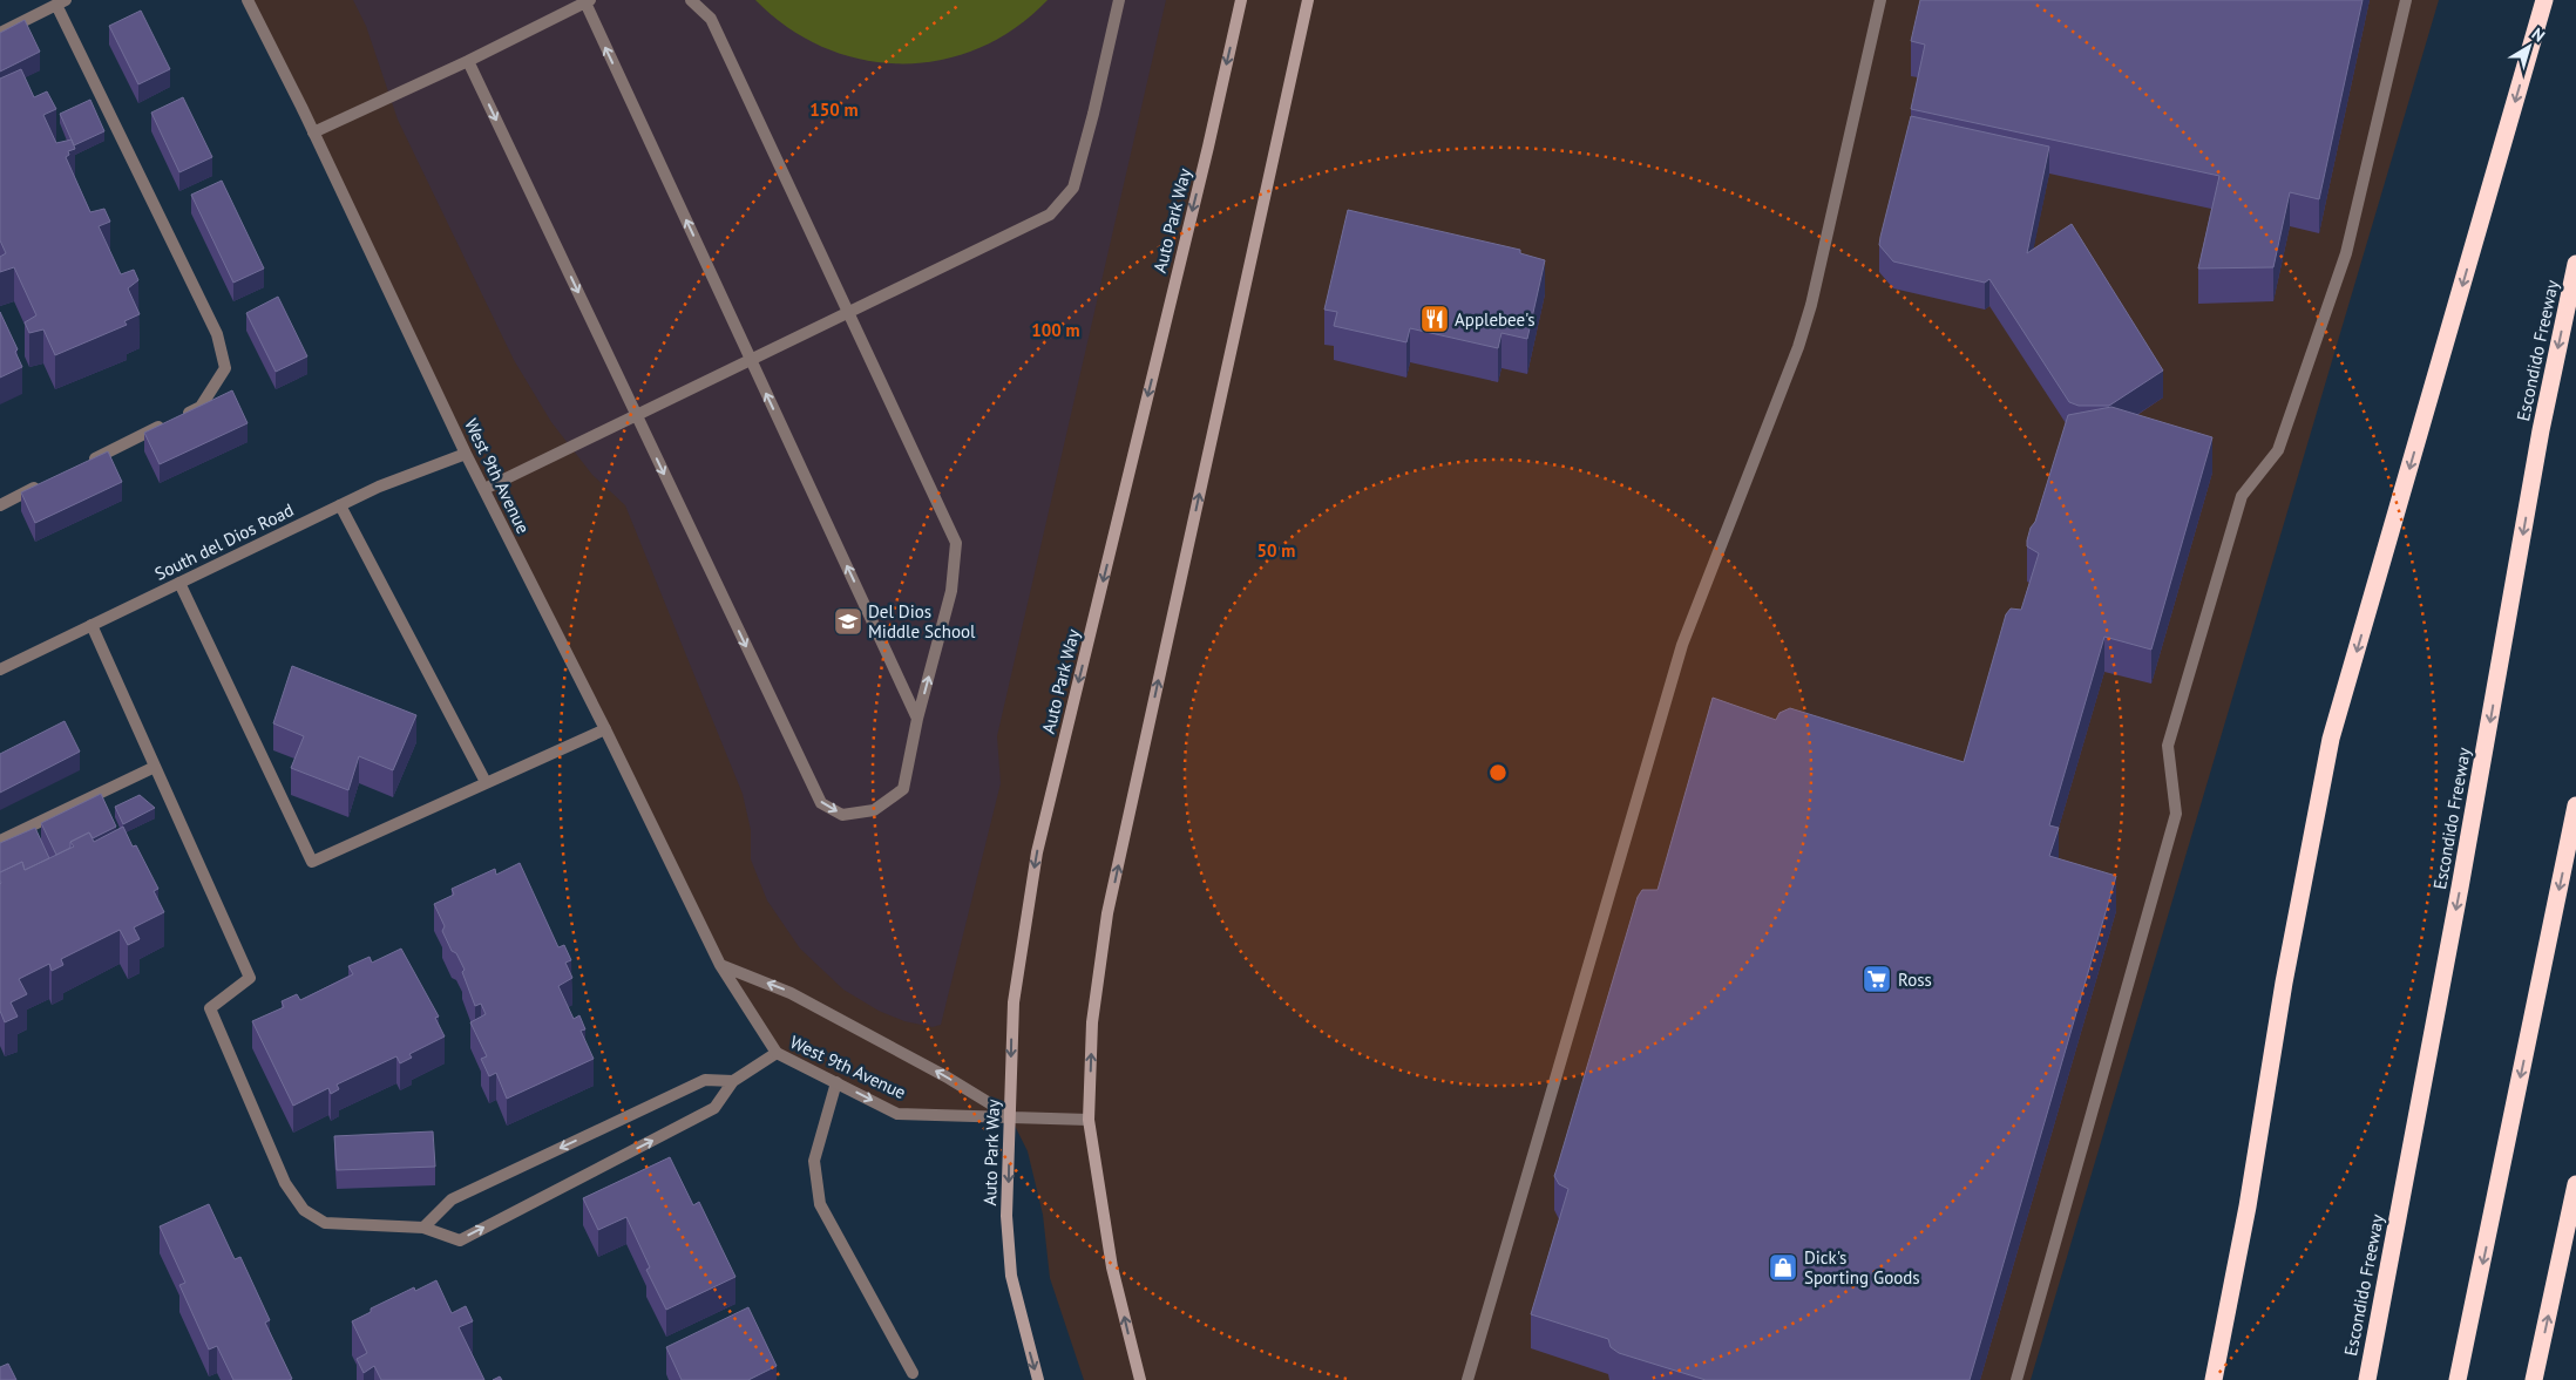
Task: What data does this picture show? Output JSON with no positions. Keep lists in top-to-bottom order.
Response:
{
  "streets": {
    "highway": ["Escondido Freeway"],
    "main road": ["Auto Park Way"],
    "street": ["West 9th Avenue", "South del Dios Road"]
  },
  "crossings": [
    ["Auto Park Way", "West 9th Avenue"],
    ["West 9th Avenue", "South del Dios Road"]
  ],
  "places": {
    "restaurant": ["Applebee's"],
    "school or university": ["Del Dios Middle School"],
    "supermarket": ["Ross"],
    "shop": ["Dick's Sporting Goods"]
  },
  "north": "top right",
  "rings": ["150 m", "100 m", "50 m"]
}
